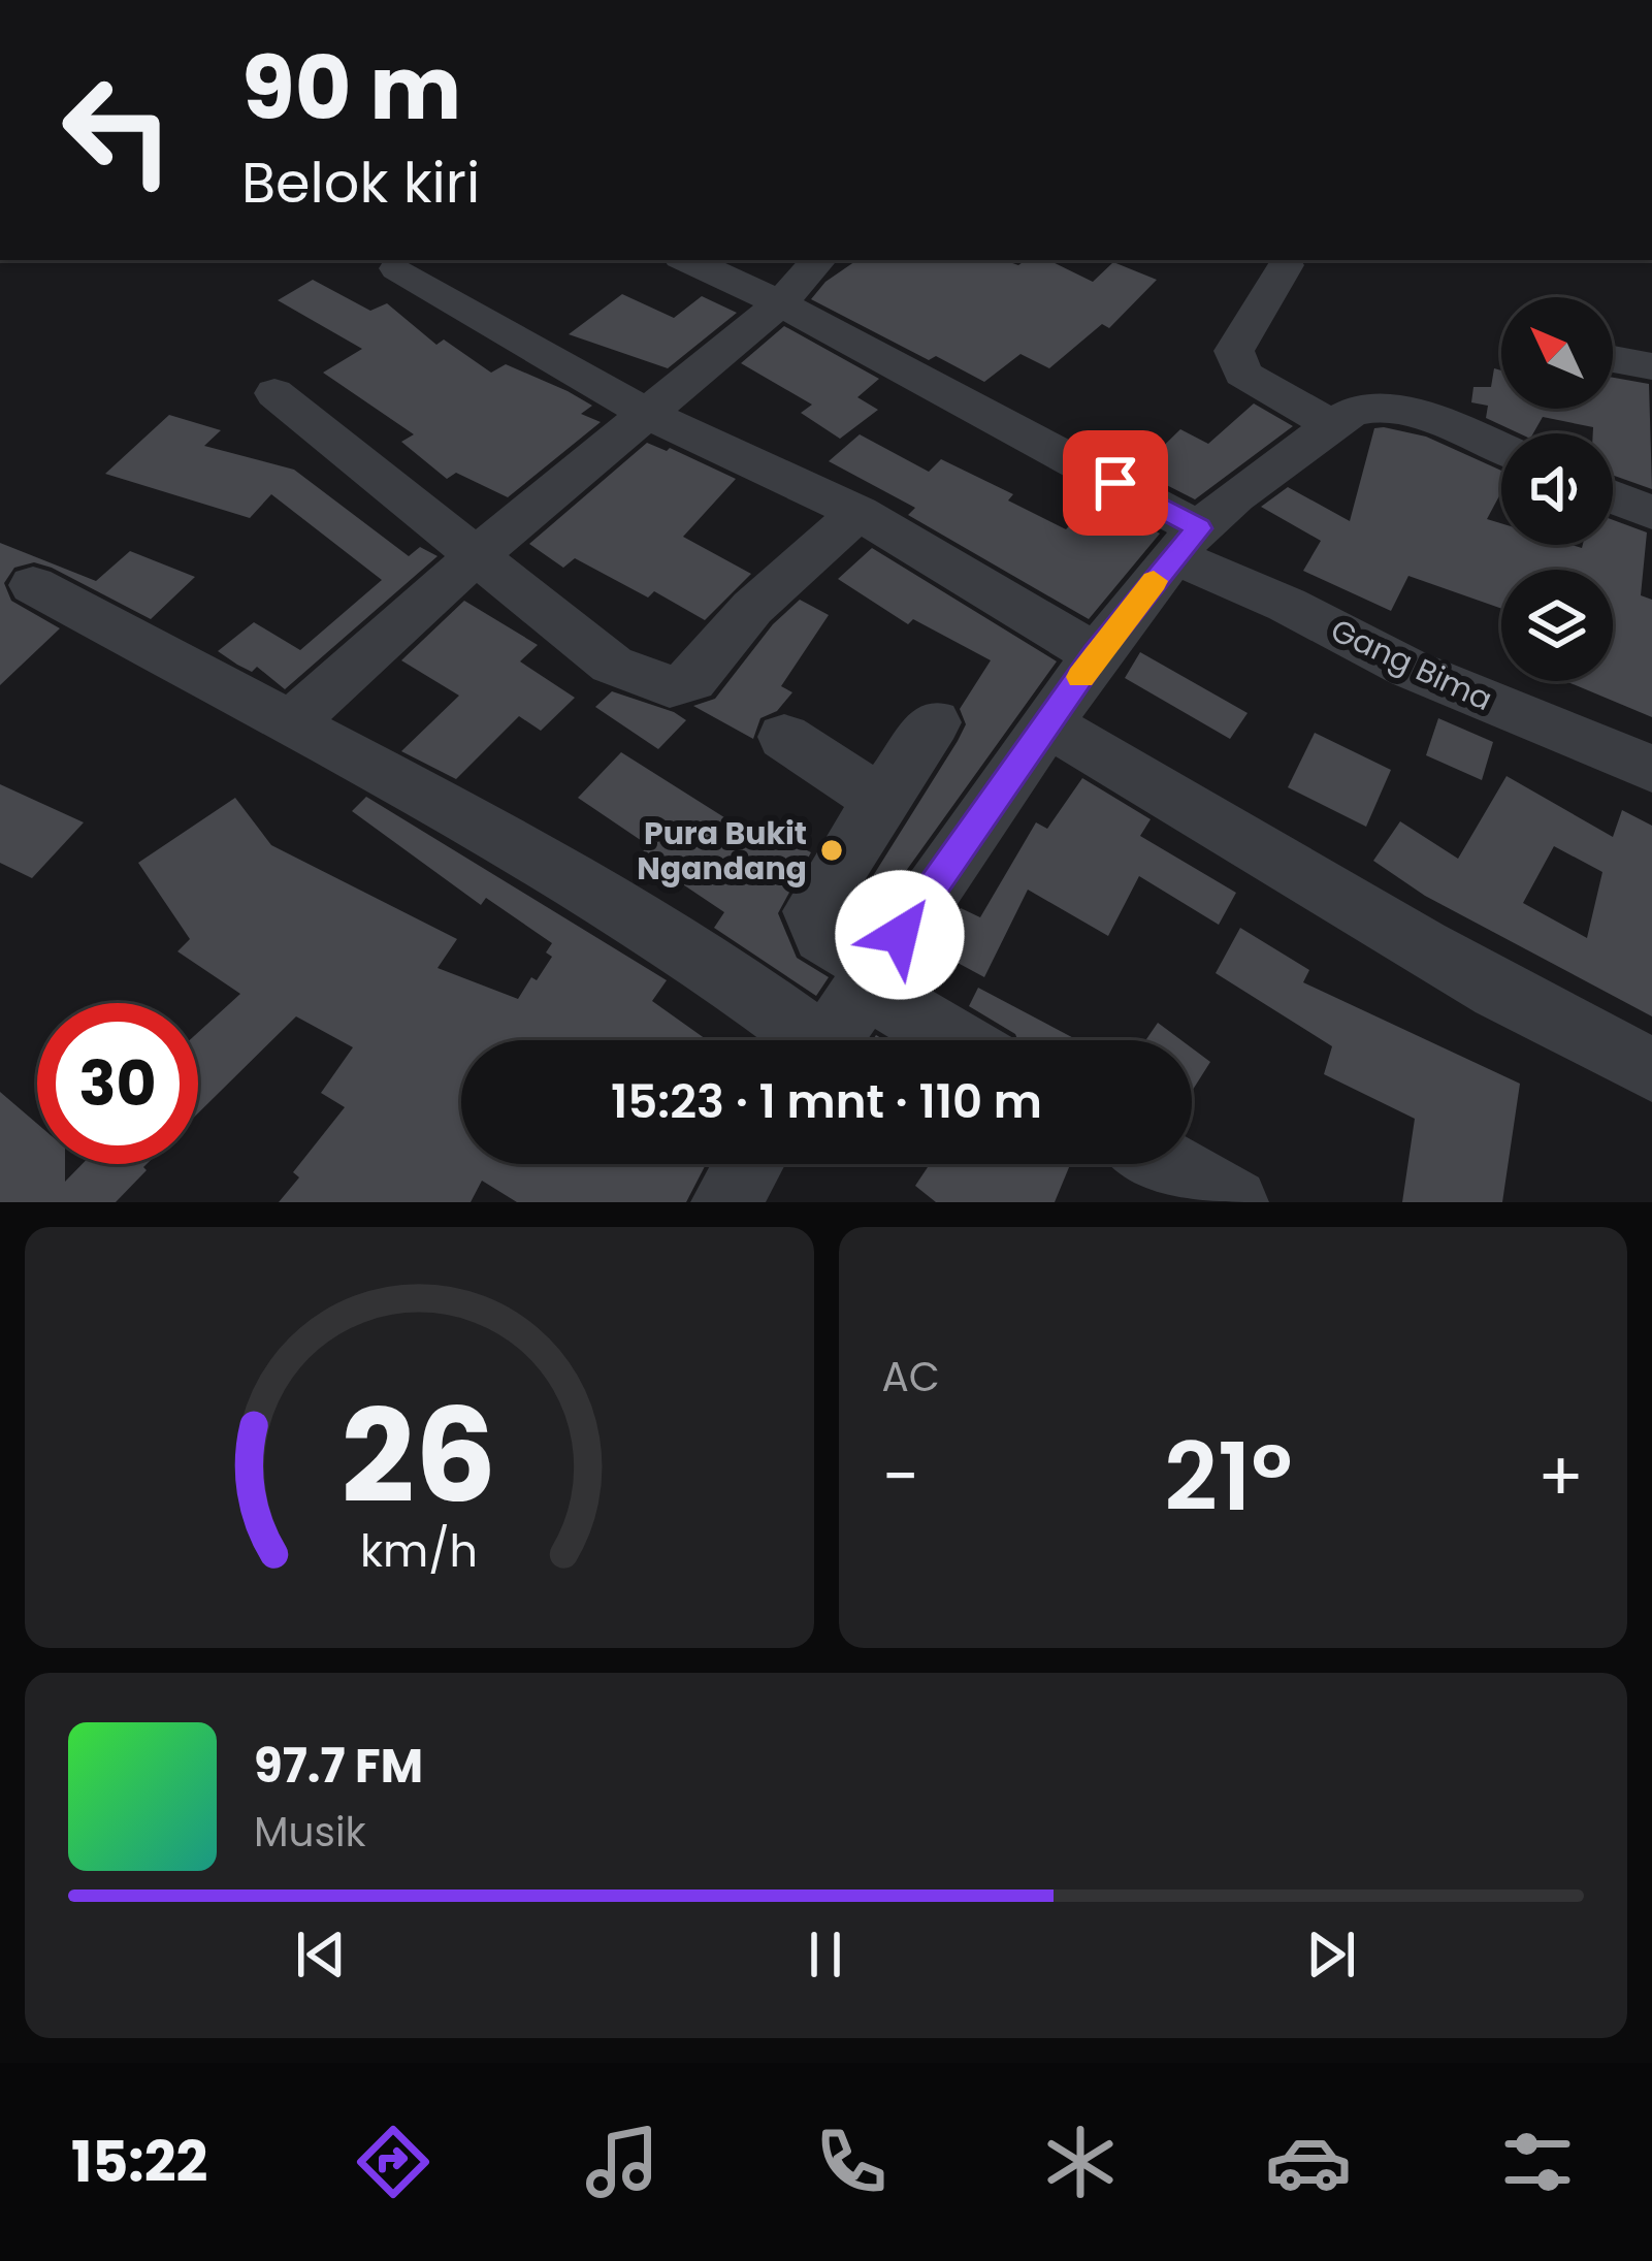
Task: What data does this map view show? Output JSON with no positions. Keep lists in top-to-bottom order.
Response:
{
  "streets": {
    "street": ["Gang Bima"]
  },
  "places": ["Pura Bukit Ngandang"],
  "north": "top left",
  "page": {
    "turn": ["90 m", "Belok kiri"],
    "limit": "30",
    "trip": "15:23 · 1 mnt · 110 m",
    "tile": "AC",
    "heat": ["−", "21°", "+"],
    "song": ["97.7 FM", "Musik"],
    "tabs": "15:22",
    "gauge": ["26", "km/h"]
  }
}
